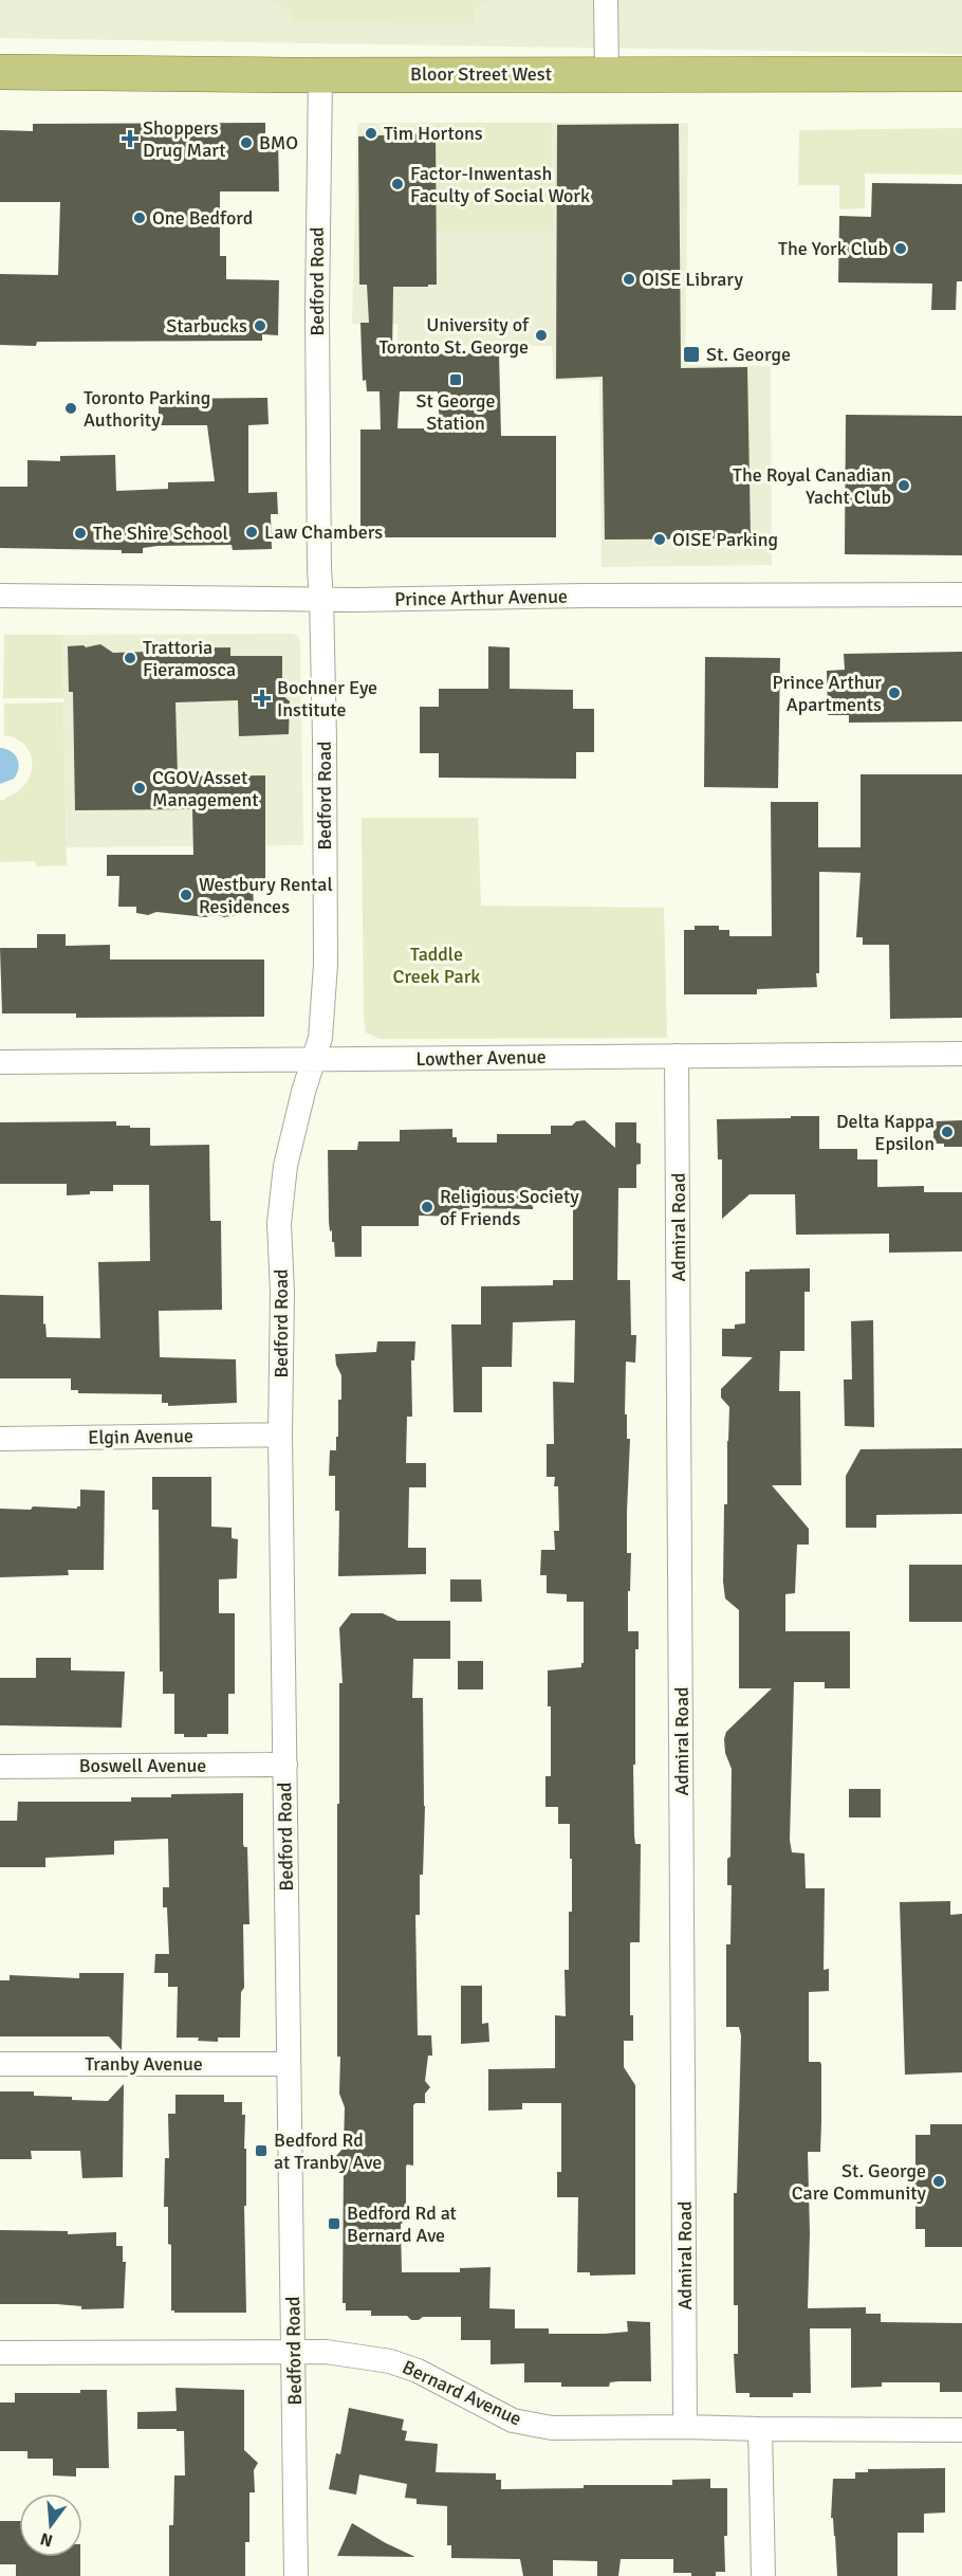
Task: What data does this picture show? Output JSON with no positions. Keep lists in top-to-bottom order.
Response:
{
  "streets": {
    "main road": ["Bloor Street West"],
    "street": [
      "Bedford Road",
      "Prince Arthur Avenue",
      "Lowther Avenue",
      "Admiral Road",
      "Elgin Avenue",
      "Boswell Avenue",
      "Tranby Avenue",
      "Bernard Avenue"
    ]
  },
  "crossings": [
    ["Bloor Street West", "Bedford Road"],
    ["Bedford Road", "Prince Arthur Avenue"],
    ["Bedford Road", "Lowther Avenue"],
    ["Bedford Road", "Elgin Avenue"],
    ["Bedford Road", "Boswell Avenue"],
    ["Bedford Road", "Tranby Avenue"],
    ["Bedford Road", "Bernard Avenue"],
    ["Lowther Avenue", "Admiral Road"],
    ["Admiral Road", "Bernard Avenue"]
  ],
  "parks": ["Taddle Creek Park"],
  "places": {
    "other": [
      "Tim Hortons",
      "BMO",
      "Factor-Inwentash Faculty of Social Work",
      "One Bedford",
      "The York Club",
      "OISE Library",
      "Starbucks",
      "University of Toronto St. George",
      "Toronto Parking Authority",
      "The Royal Canadian Yacht Club",
      "Law Chambers",
      "The Shire School",
      "OISE Parking",
      "Trattoria Fieramosca",
      "Prince Arthur Apartments",
      "CGOV Asset Management",
      "Westbury Rental Residences",
      "Delta Kappa Epsilon",
      "Religious Society of Friends",
      "St. George Care Community"
    ],
    "health": ["Shoppers Drug Mart", "Bochner Eye Institute"],
    "transit": [
      "St. George",
      "St George Station",
      "Bedford Rd at Tranby Ave",
      "Bedford Rd at Bernard Ave"
    ]
  },
  "north": "bottom"
}
